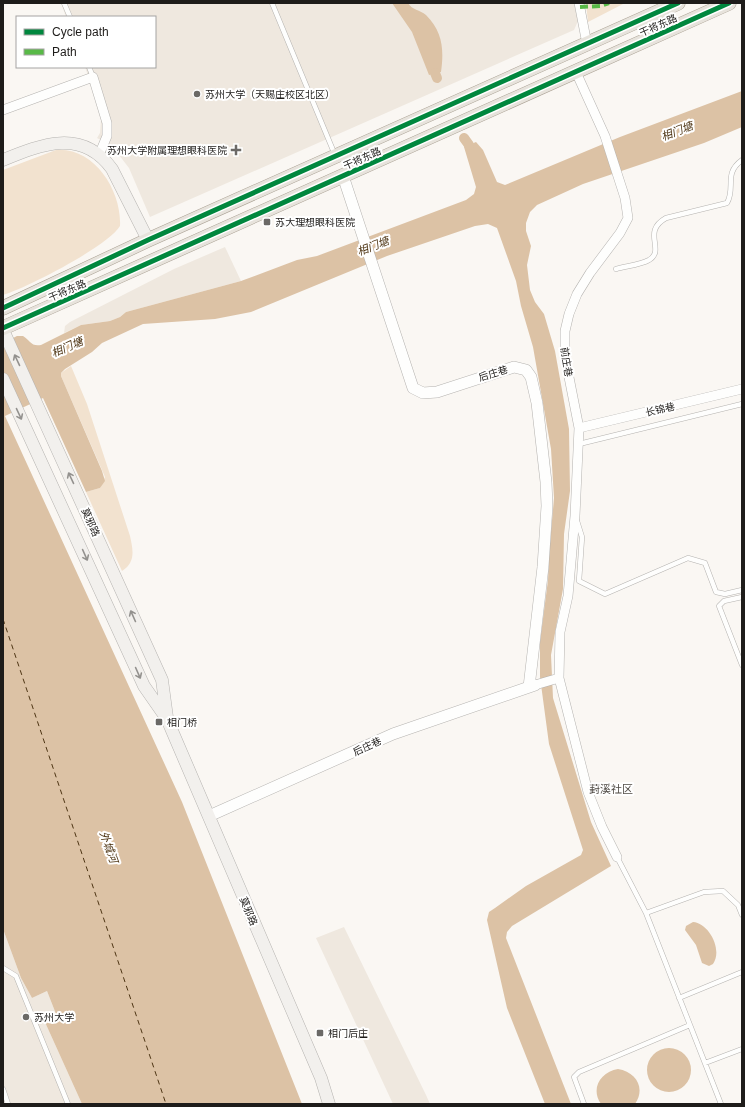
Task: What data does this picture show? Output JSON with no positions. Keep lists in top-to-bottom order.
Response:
{
  "streets": {
    "main road": ["干将东路", "莫邪路"],
    "street": ["前庄巷", "后庄巷", "长锦巷"]
  },
  "crossings": [
    ["干将东路", "前庄巷"],
    ["干将东路", "后庄巷"],
    ["干将东路", "莫邪路"],
    ["前庄巷", "后庄巷"],
    ["前庄巷", "长锦巷"],
    ["后庄巷", "莫邪路"]
  ],
  "districts": ["葑溪社区"],
  "water": ["相门塘", "外城河"],
  "places": {
    "other": ["苏州大学（天赐庄校区北区）", "苏州大学"],
    "health": ["苏州大学附属理想眼科医院"],
    "transit": ["苏大理想眼科医院", "相门桥", "相门后庄"]
  },
  "legend": ["Cycle path", "Path"]
}
